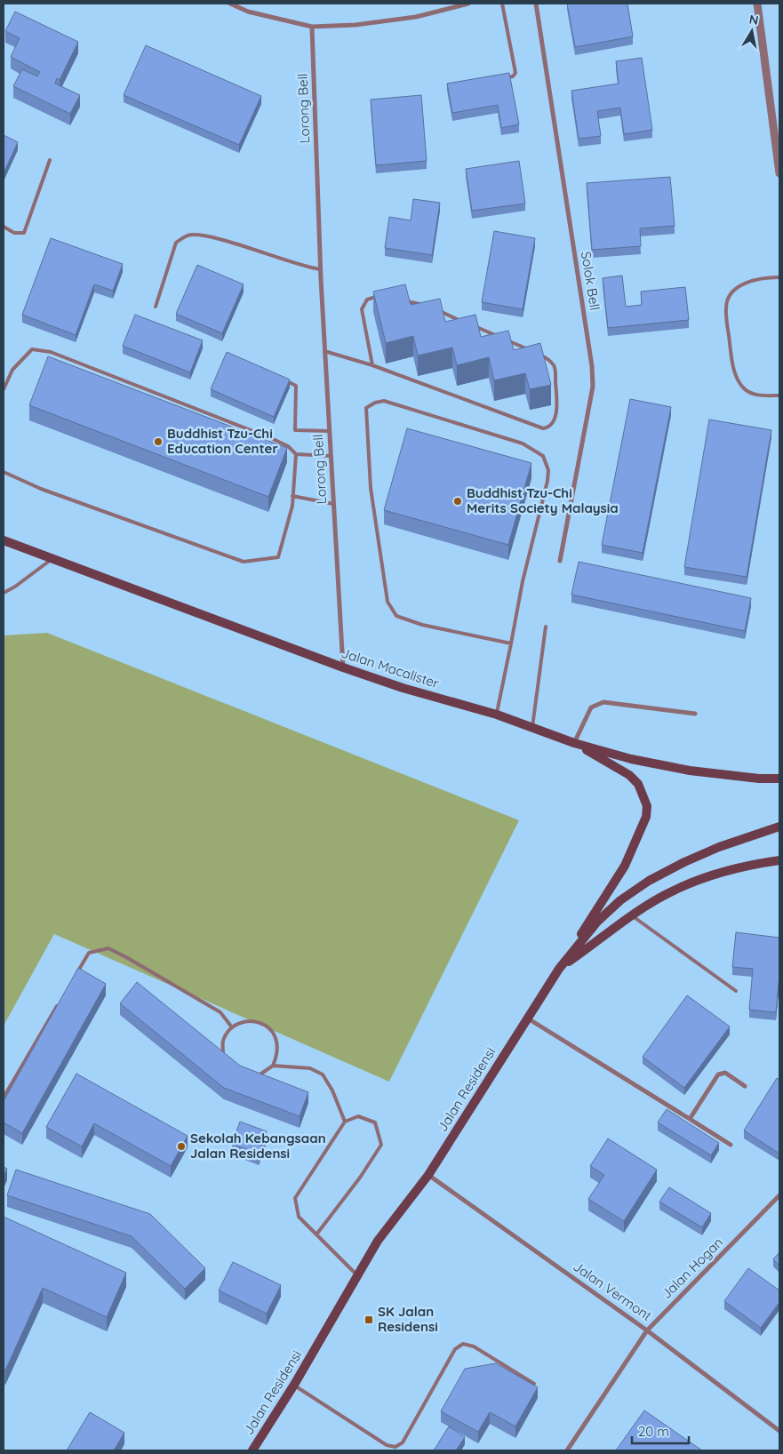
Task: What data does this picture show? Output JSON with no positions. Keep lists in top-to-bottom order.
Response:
{
  "streets": {
    "main road": ["Jalan Macalister", "Jalan Residensi"],
    "street": [
      "Lorong Bell",
      "Solok Bell",
      "Jalan Hogan",
      "Jalan Vermont"
    ]
  },
  "crossings": [
    ["Lorong Bell", "Jalan Macalister"],
    ["Jalan Residensi", "Jalan Vermont"],
    ["Jalan Hogan", "Jalan Vermont"]
  ],
  "places": {
    "other": ["Buddhist Tzu-Chi Education Center", "Buddhist Tzu-Chi Merits Society Malaysia", "Sekolah Kebangsaan Jalan Residensi"],
    "transit": ["SK Jalan Residensi"]
  },
  "scale_bar": "20 m",
  "north": "top"
}
